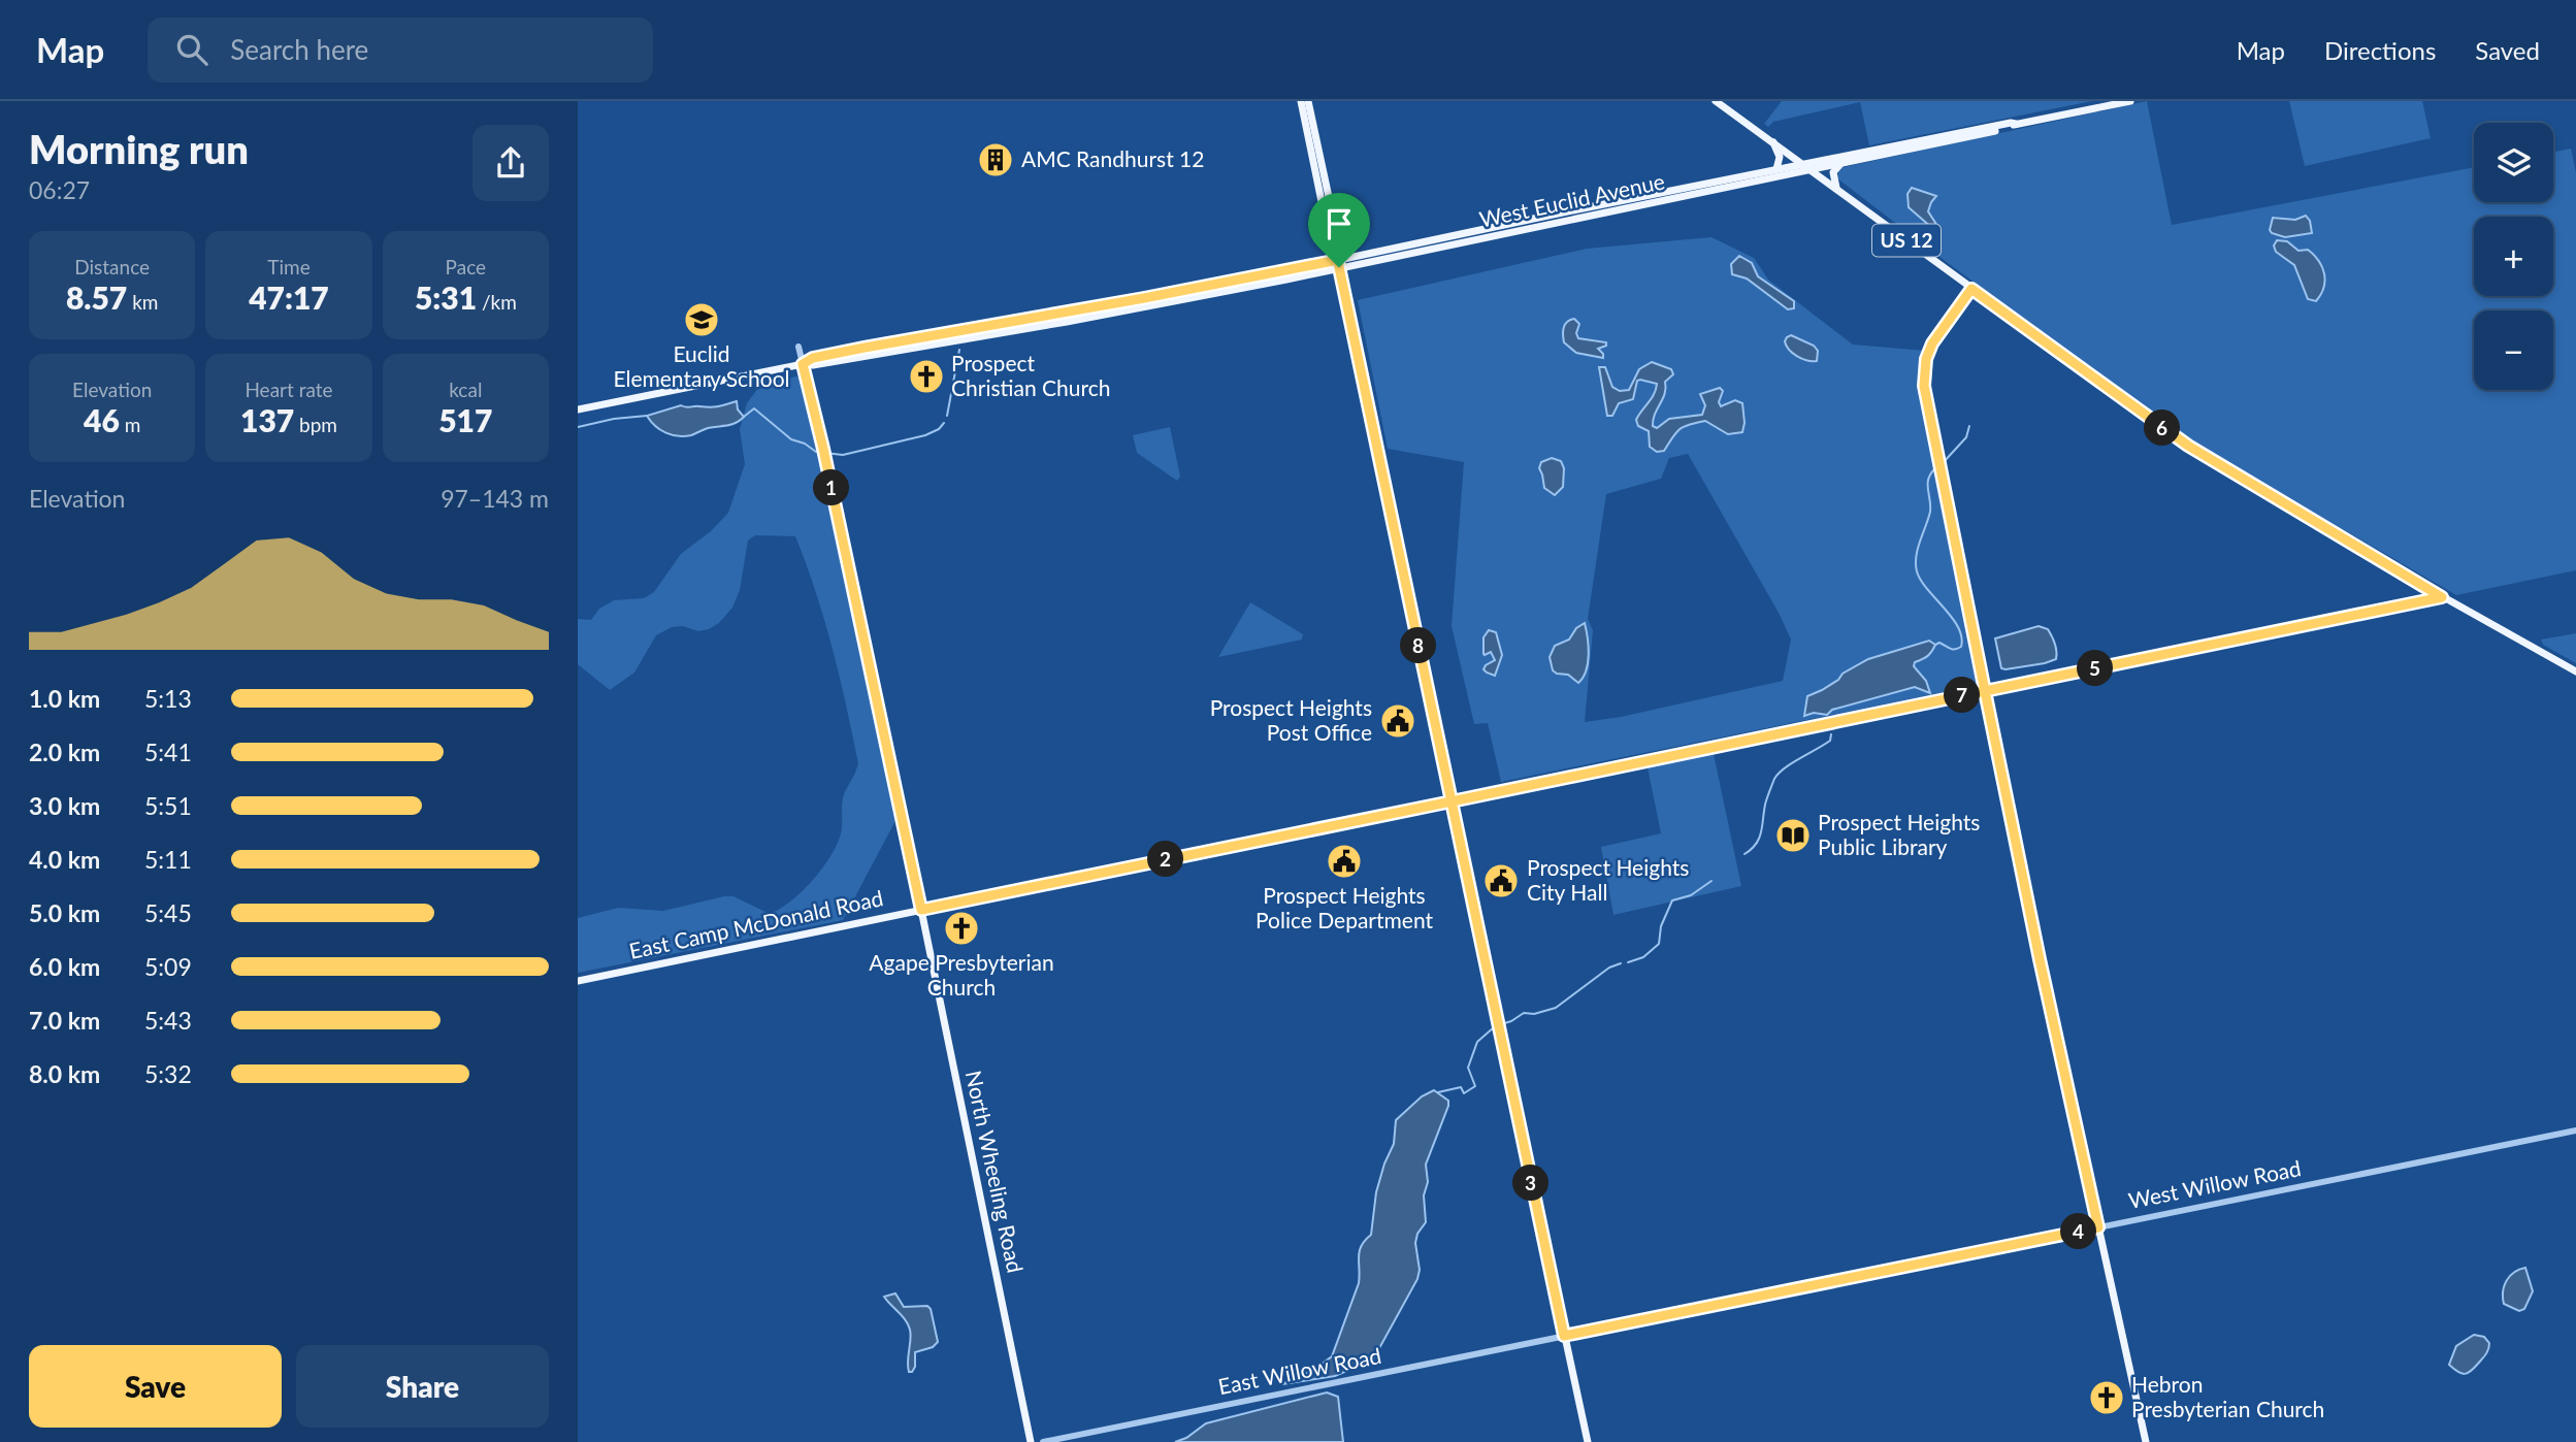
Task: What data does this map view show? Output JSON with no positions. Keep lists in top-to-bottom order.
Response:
{
  "streets": {
    "main road": [
      "West Euclid Avenue",
      "US 12",
      "East Camp McDonald Road",
      "North Wheeling Road"
    ],
    "street": ["West Willow Road", "East Willow Road"]
  },
  "crossings": [
    ["West Euclid Avenue", "US 12"],
    ["US 12", "East Camp McDonald Road"],
    ["East Camp McDonald Road", "North Wheeling Road"],
    ["West Willow Road", "East Willow Road"]
  ],
  "places": {
    "building": ["AMC Randhurst 12"],
    "school or university": ["Euclid Elementary School"],
    "church": ["Prospect Christian Church", "Agape Presbyterian Church", "Hebron Presbyterian Church"],
    "public building": ["Prospect Heights Post Office", "Prospect Heights Police Department", "Prospect Heights City Hall"],
    "library": ["Prospect Heights Public Library"]
  },
  "page": {
    "header": "Map",
    "search": "Search here",
    "nav": ["Map", "Directions", "Saved"],
    "heading": ["Morning run", "06:27"],
    "map_buttons": ["+", "−"],
    "stats": [
      ["Distance", "8.57 km"],
      ["Time", "47:17"],
      ["Pace", "5:31 /km"],
      ["Elevation", "46 m"],
      ["Heart rate", "137 bpm"],
      ["kcal", "517"]
    ],
    "pins": [
      "6",
      "1",
      "8",
      "5",
      "7",
      "2",
      "3",
      "4"
    ],
    "chart": ["Elevation", "97–143 m"],
    "list": [
      {
        "name": "1.0 km",
        "note": "5:13"
      },
      {
        "name": "2.0 km",
        "note": "5:41"
      },
      {
        "name": "3.0 km",
        "note": "5:51"
      },
      {
        "name": "4.0 km",
        "note": "5:11"
      },
      {
        "name": "5.0 km",
        "note": "5:45"
      },
      {
        "name": "6.0 km",
        "note": "5:09"
      },
      {
        "name": "7.0 km",
        "note": "5:43"
      },
      {
        "name": "8.0 km",
        "note": "5:32"
      }
    ],
    "buttons": ["Save", "Share"]
  }
}
